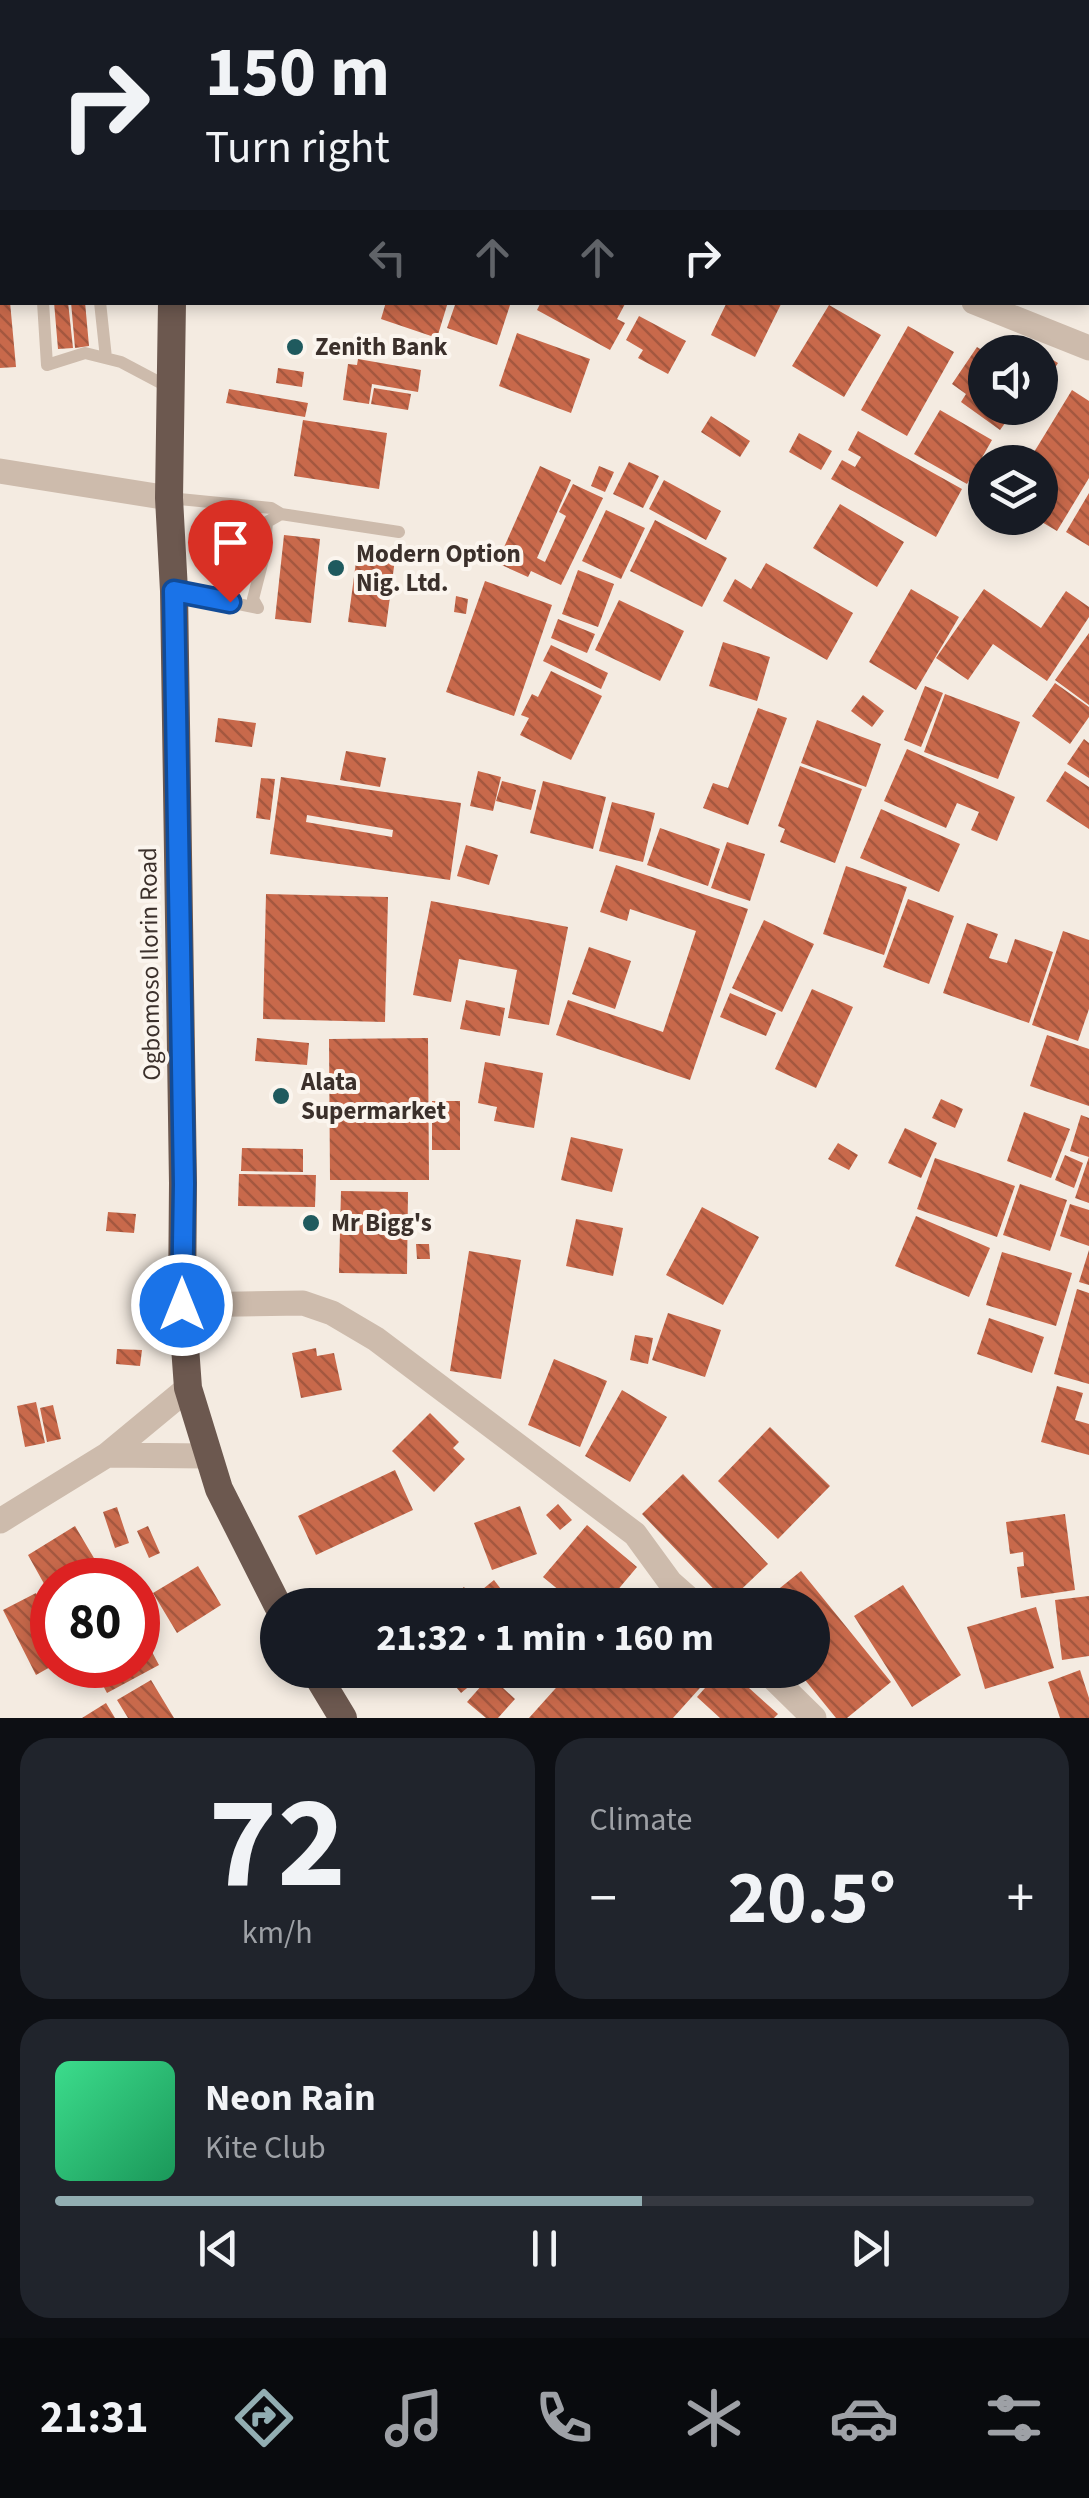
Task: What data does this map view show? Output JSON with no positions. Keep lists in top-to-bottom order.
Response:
{
  "streets": {
    "highway": ["Ogbomoso Ilorin Road"]
  },
  "places": [
    "Zenith Bank",
    "Modern Option Nig. Ltd.",
    "Alata Supermarket",
    "Mr Bigg's"
  ],
  "page": {
    "turn": ["150 m", "Turn right"],
    "limit": "80",
    "trip": "21:32 · 1 min · 160 m",
    "tile": [
      ["72", "km/h"],
      "Climate"
    ],
    "heat": ["−", "20.5°", "+"],
    "song": ["Neon Rain", "Kite Club"],
    "tabs": "21:31"
  }
}
